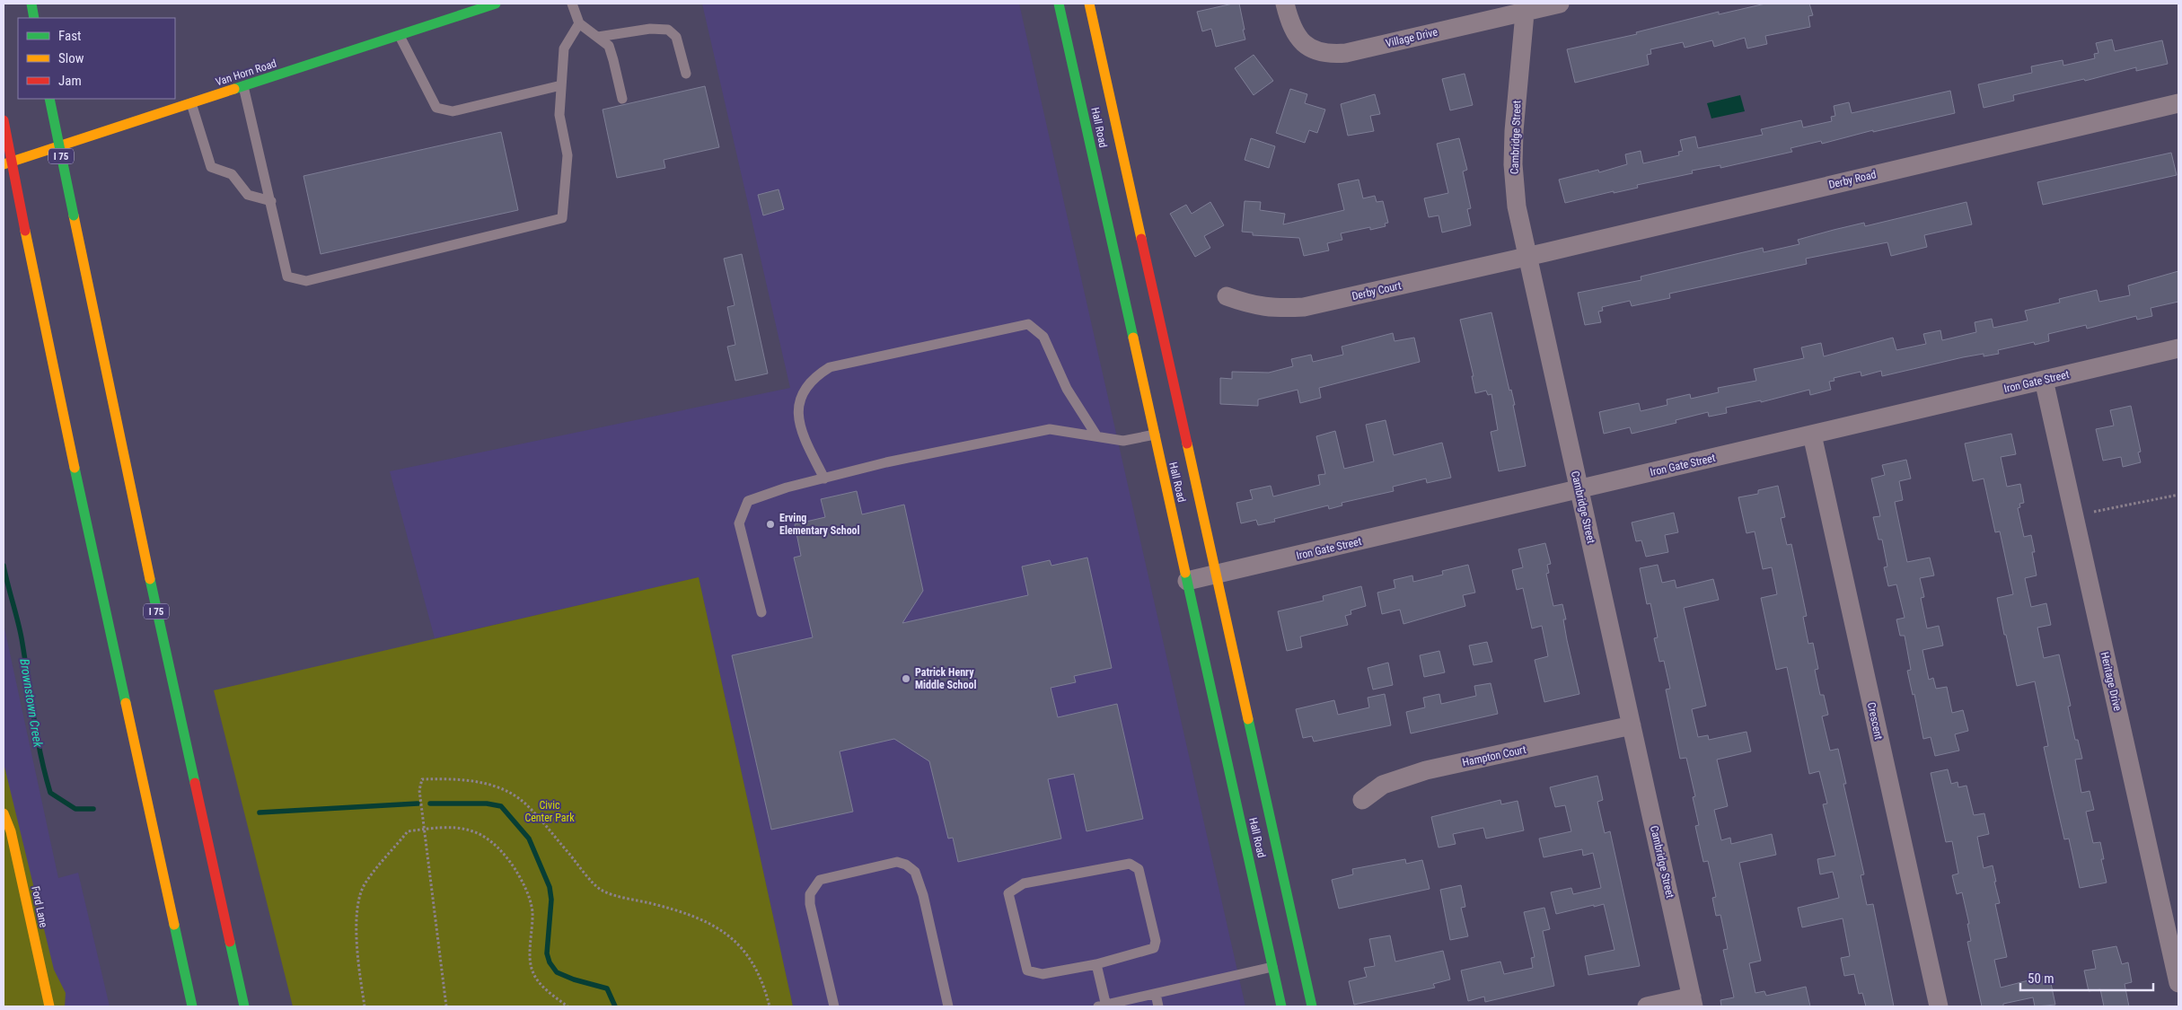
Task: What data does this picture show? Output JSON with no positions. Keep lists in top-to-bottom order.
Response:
{
  "streets": {
    "main road": [
      "Van Horn Road",
      "Hall Road",
      "I 75",
      "Ford Lane"
    ],
    "street": [
      "Village Drive",
      "Cambridge Street",
      "Derby Road",
      "Derby Court",
      "Iron Gate Street",
      "Heritage Drive",
      "Crescent",
      "Hampton Court"
    ]
  },
  "crossings": [
    ["Village Drive", "Cambridge Street"],
    ["Hall Road", "Iron Gate Street"],
    ["Cambridge Street", "Derby Road"],
    ["Cambridge Street", "Derby Court"],
    ["Cambridge Street", "Iron Gate Street"],
    ["Cambridge Street", "Hampton Court"],
    ["Derby Road", "Derby Court"],
    ["Iron Gate Street", "Heritage Drive"],
    ["Iron Gate Street", "Crescent"]
  ],
  "water": ["Brownstown Creek"],
  "parks": ["Civic Center Park"],
  "places": ["Erving Elementary School", "Patrick Henry Middle School"],
  "legend": ["Fast", "Slow", "Jam"],
  "scale_bar": "50 m"
}
